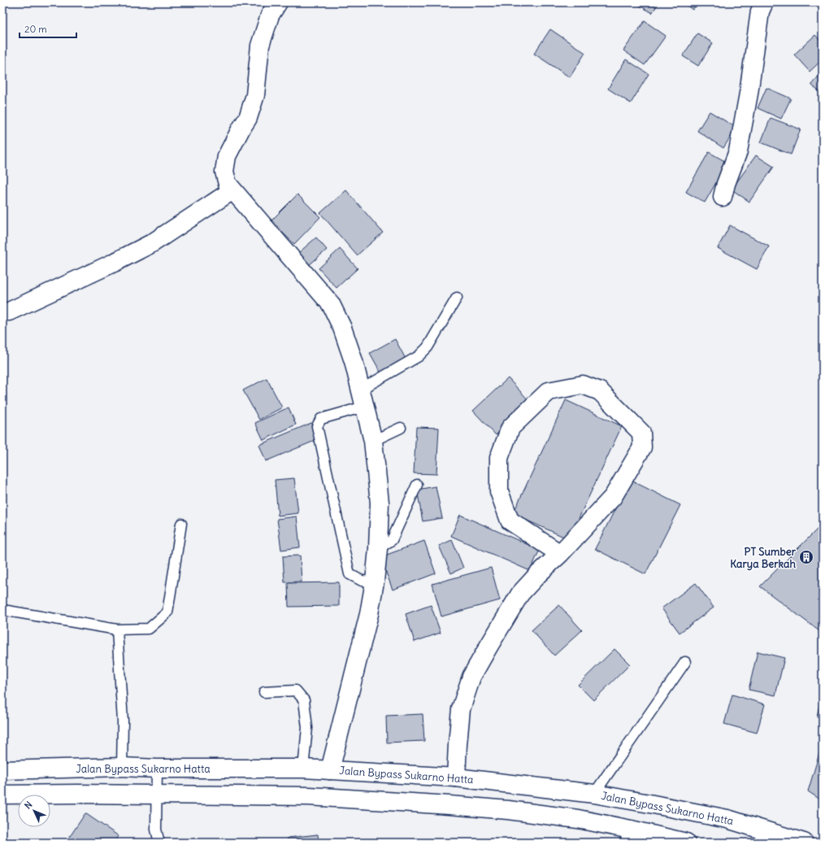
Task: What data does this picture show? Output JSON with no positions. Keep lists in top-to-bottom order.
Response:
{
  "streets": {
    "main road": ["Jalan Bypass Sukarno Hatta"]
  },
  "places": {
    "building": ["PT Sumber Karya Berkah"]
  },
  "scale_bar": "20 m",
  "north": "top left"
}
